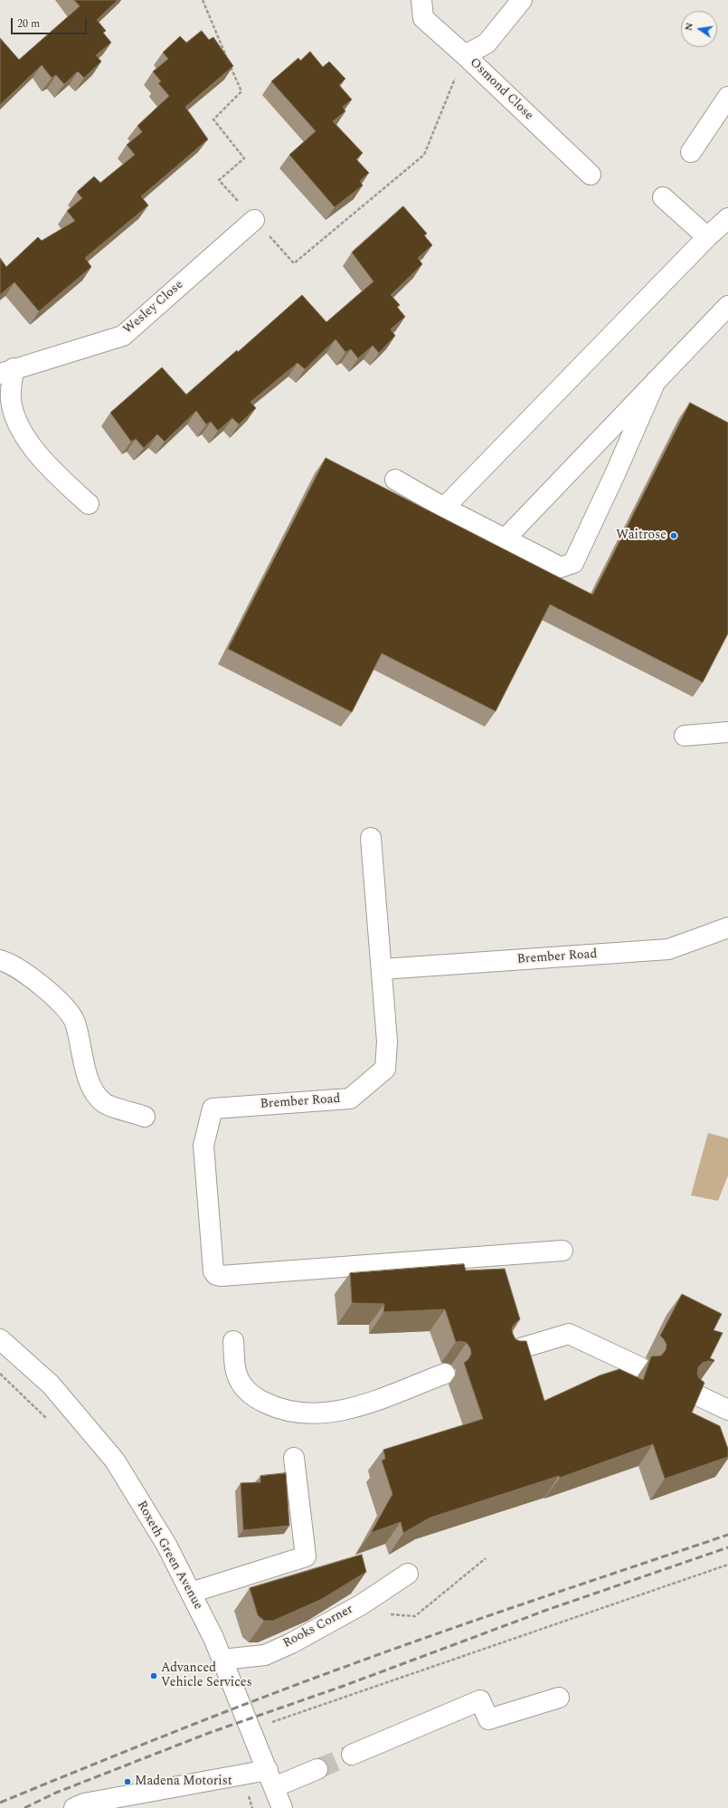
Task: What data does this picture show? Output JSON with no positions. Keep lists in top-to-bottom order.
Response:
{
  "streets": {
    "street": [
      "Osmond Close",
      "Wesley Close",
      "Brember Road",
      "Roxeth Green Avenue",
      "Rooks Corner"
    ]
  },
  "crossings": [
    ["Roxeth Green Avenue", "Rooks Corner"]
  ],
  "places": ["Waitrose", "Advanced Vehicle Services", "Madena Motorist"],
  "scale_bar": "20 m",
  "north": "left"
}
